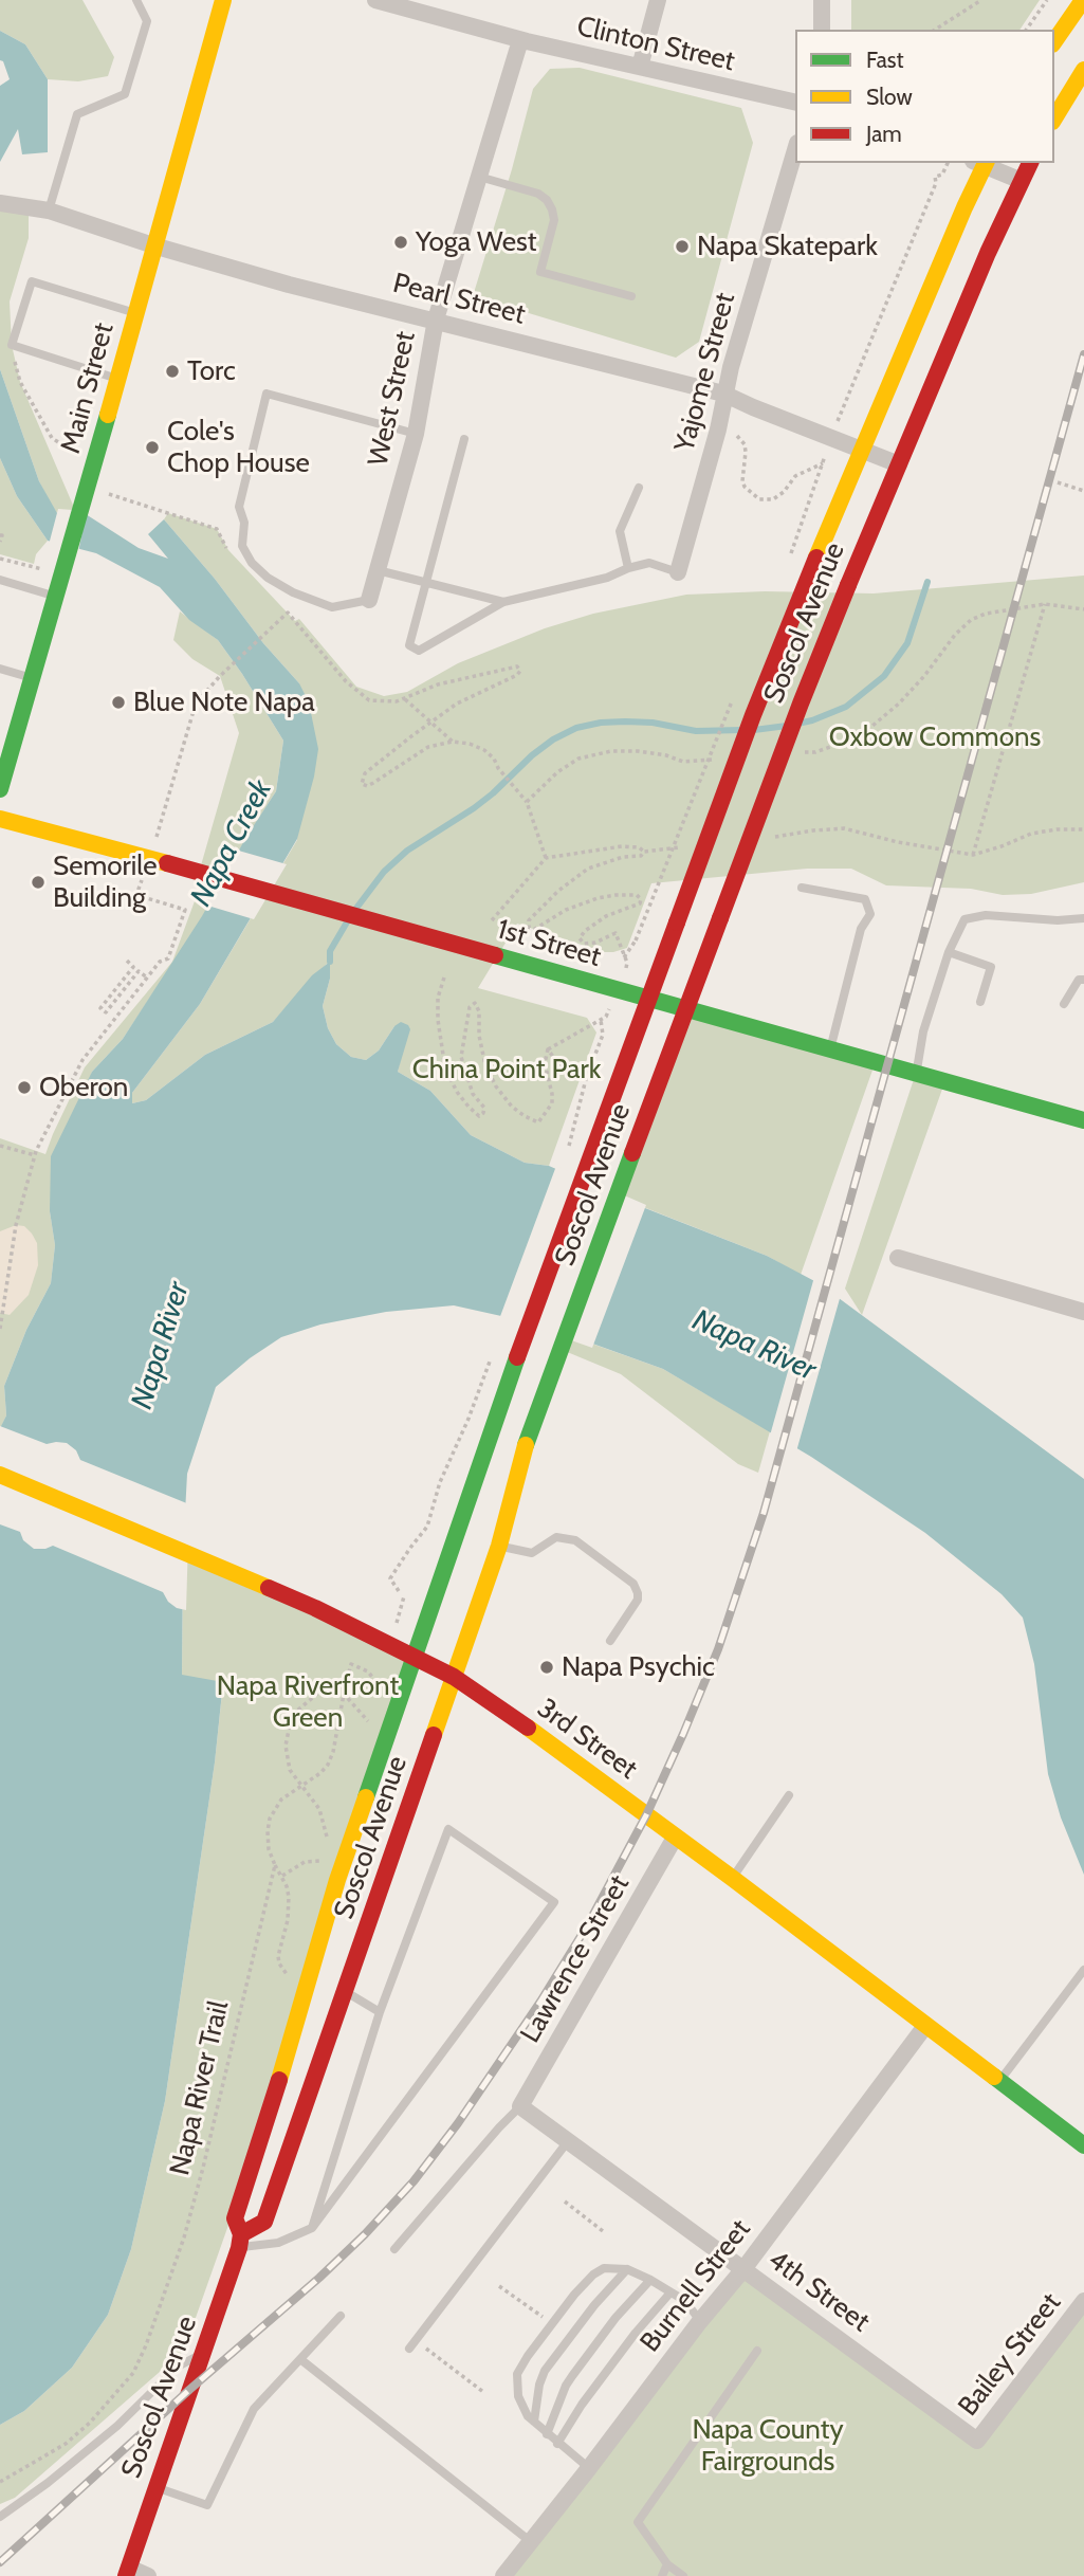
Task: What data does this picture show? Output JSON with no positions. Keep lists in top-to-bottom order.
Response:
{
  "streets": {
    "main road": [
      "Main Street",
      "Soscol Avenue",
      "1st Street",
      "3rd Street"
    ],
    "street": [
      "Clinton Street",
      "Pearl Street",
      "Yajome Street",
      "West Street",
      "Lawrence Street",
      "Burnell Street",
      "4th Street",
      "Bailey Street"
    ],
    "path": ["Napa River Trail"]
  },
  "crossings": [
    ["Clinton Street", "West Street"],
    ["Pearl Street", "Yajome Street"],
    ["Pearl Street", "Main Street"],
    ["Pearl Street", "West Street"],
    ["Pearl Street", "Soscol Avenue"],
    ["Soscol Avenue", "1st Street"],
    ["Soscol Avenue", "3rd Street"],
    ["3rd Street", "Lawrence Street"],
    ["3rd Street", "Burnell Street"],
    ["Lawrence Street", "4th Street"],
    ["Burnell Street", "4th Street"],
    ["4th Street", "Bailey Street"]
  ],
  "water": ["Napa Creek", "Napa River"],
  "parks": [
    "Oxbow Commons",
    "China Point Park",
    "Napa Riverfront Green",
    "Napa County Fairgrounds"
  ],
  "places": [
    "Yoga West",
    "Napa Skatepark",
    "Torc",
    "Cole's Chop House",
    "Blue Note Napa",
    "Semorile Building",
    "Oberon",
    "Napa Psychic"
  ],
  "legend": ["Fast", "Slow", "Jam"]
}
